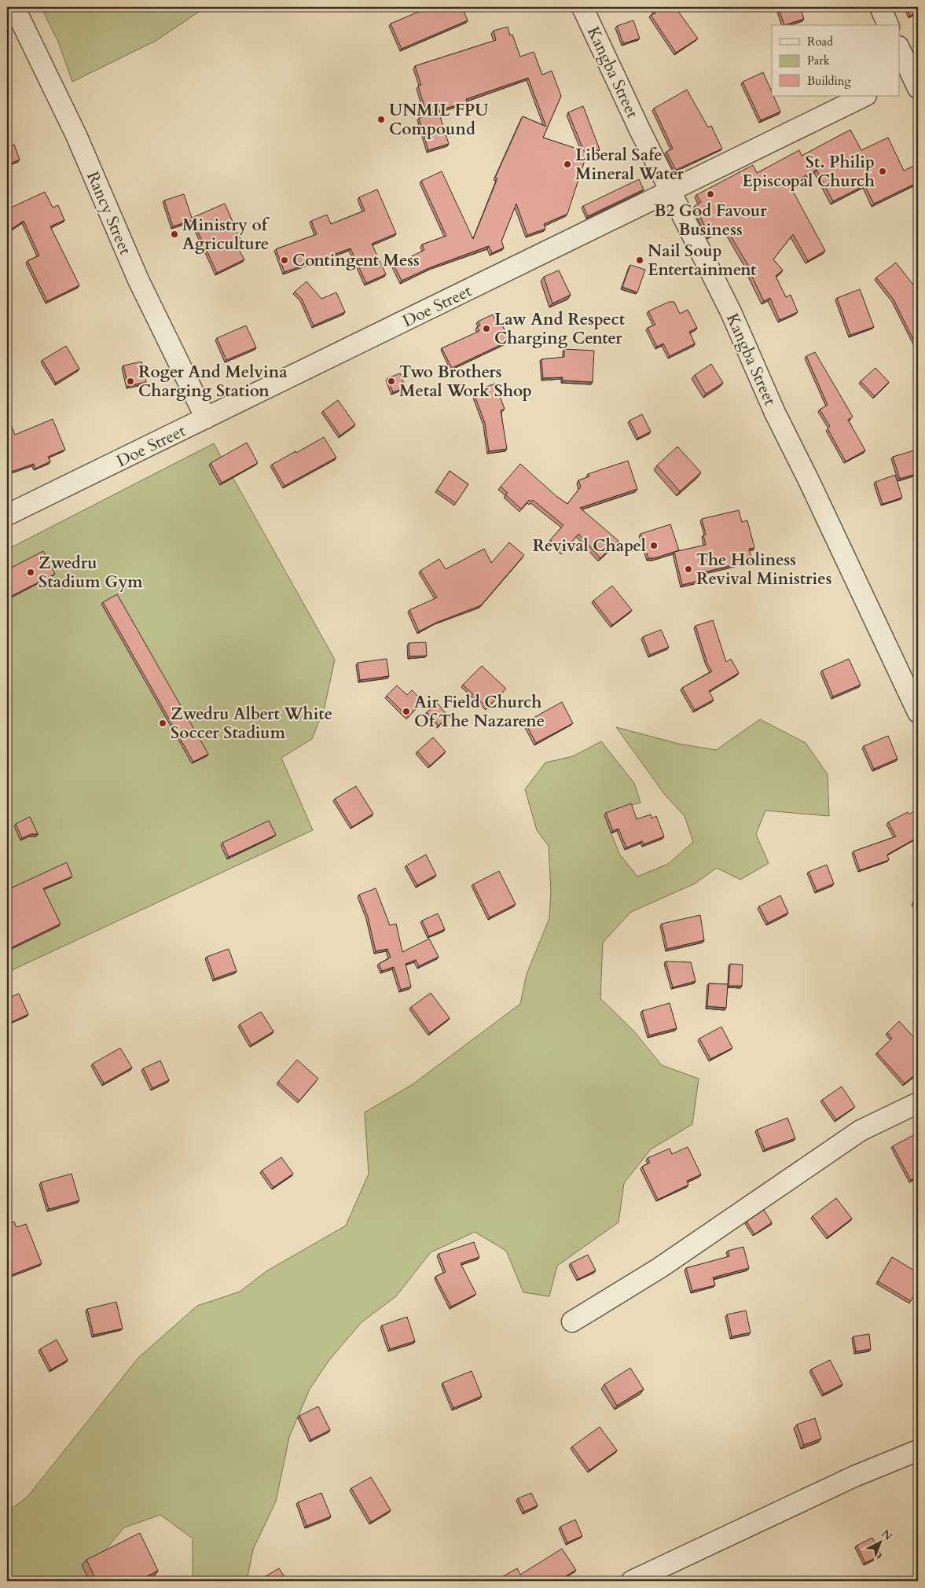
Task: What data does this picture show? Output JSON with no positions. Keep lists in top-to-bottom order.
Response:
{
  "streets": {
    "street": ["Kangba Street", "Rancy Street", "Doe Street"]
  },
  "crossings": [
    ["Kangba Street", "Doe Street"],
    ["Rancy Street", "Doe Street"]
  ],
  "places": [
    "UNMIL FPU Compound",
    "Liberal Safe Mineral Water",
    "St. Philip Episcopal Church",
    "B2 God Favour Business",
    "Ministry of Agriculture",
    "Contingent Mess",
    "Nail Soup Entertainment",
    "Law And Respect Charging Center",
    "Roger And Melvina Charging Station",
    "Two Brothers Metal Work Shop",
    "Revival Chapel",
    "The Holiness Revival Ministries",
    "Zwedru Stadium Gym",
    "Air Field Church Of The Nazarene",
    "Zwedru Albert White Soccer Stadium"
  ],
  "legend": ["Road", "Park", "Building"],
  "north": "top right"
}
